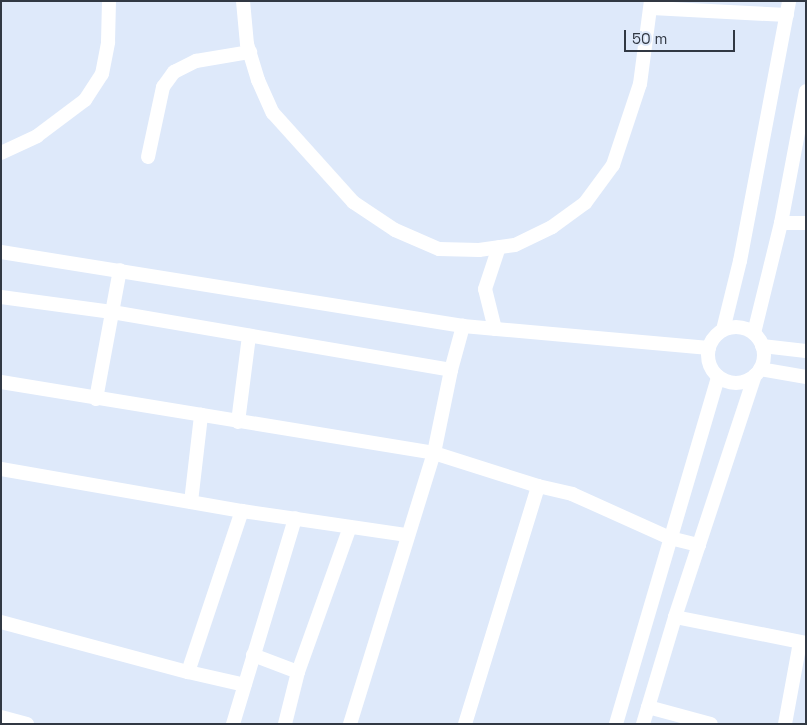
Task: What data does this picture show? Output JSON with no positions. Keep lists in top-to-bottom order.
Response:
{
  "scale_bar": "50 m"
}
